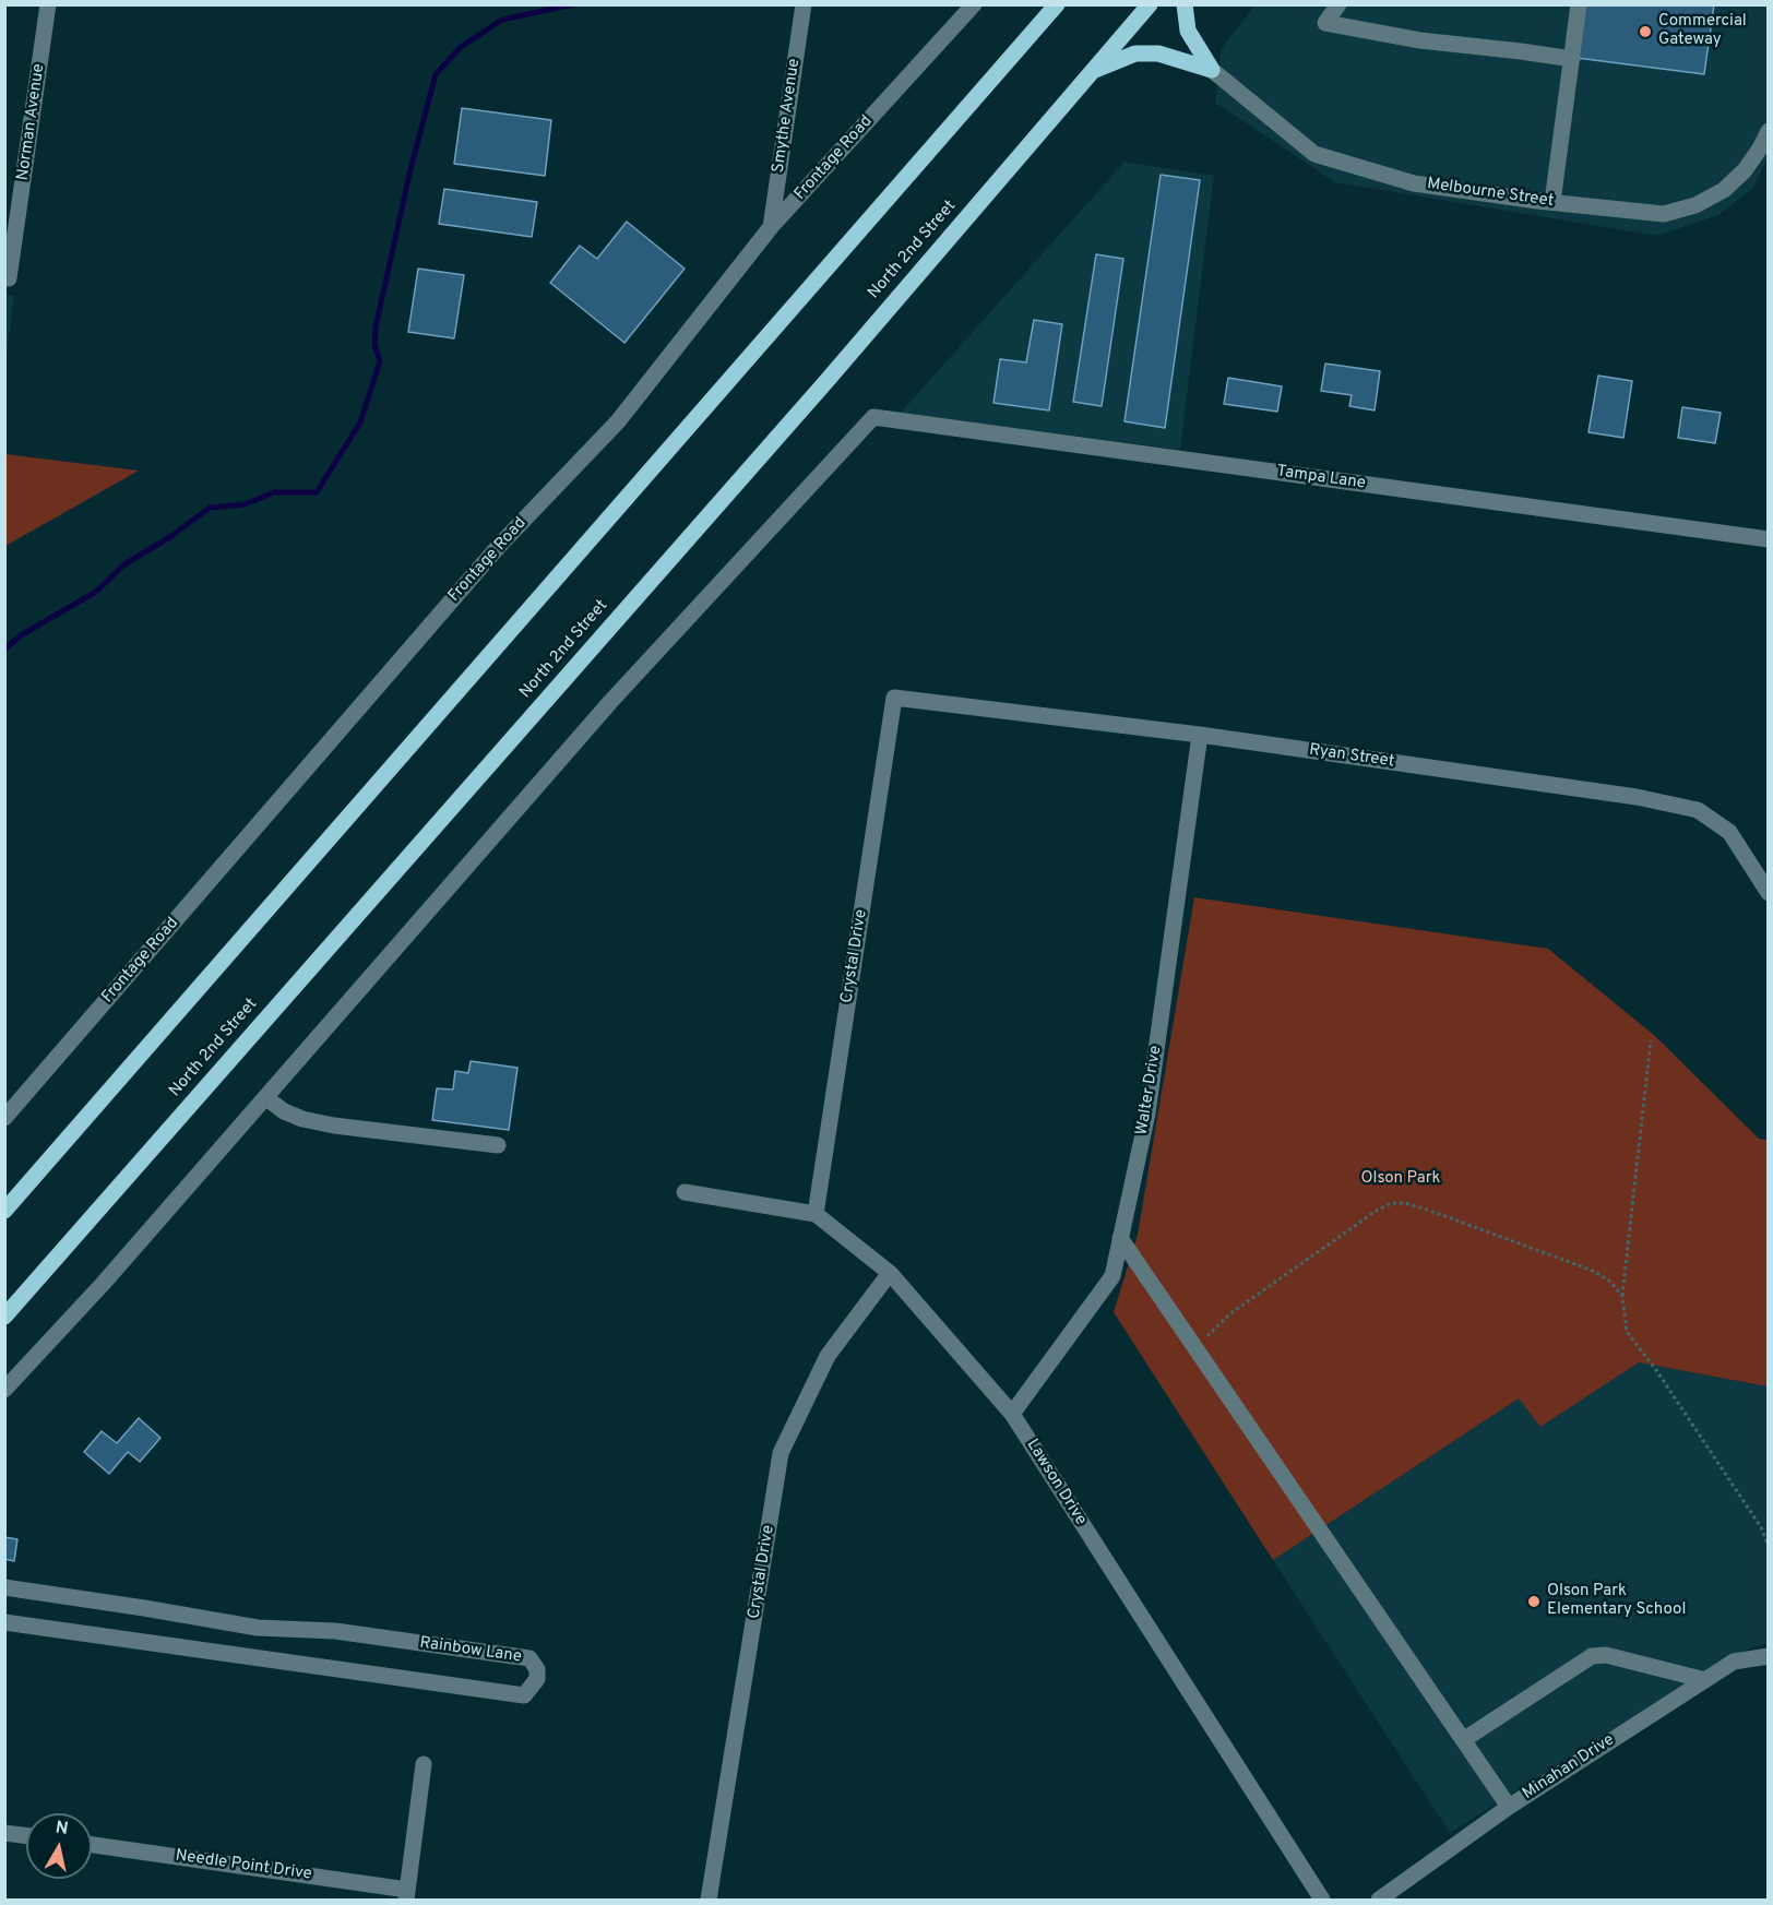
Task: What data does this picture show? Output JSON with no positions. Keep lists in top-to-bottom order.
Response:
{
  "streets": {
    "main road": ["North 2nd Street"],
    "street": [
      "Smythe Avenue",
      "Norman Avenue",
      "Frontage Road",
      "Melbourne Street",
      "Tampa Lane",
      "Ryan Street",
      "Crystal Drive",
      "Walter Drive",
      "Lawson Drive",
      "Rainbow Lane",
      "Minahan Drive",
      "Needle Point Drive"
    ]
  },
  "crossings": [
    ["Smythe Avenue", "Frontage Road"],
    ["Ryan Street", "Crystal Drive"],
    ["Ryan Street", "Walter Drive"],
    ["Crystal Drive", "Lawson Drive"],
    ["Walter Drive", "Lawson Drive"]
  ],
  "parks": ["Olson Park"],
  "places": ["Commercial Gateway", "Olson Park Elementary School"],
  "north": "top"
}
